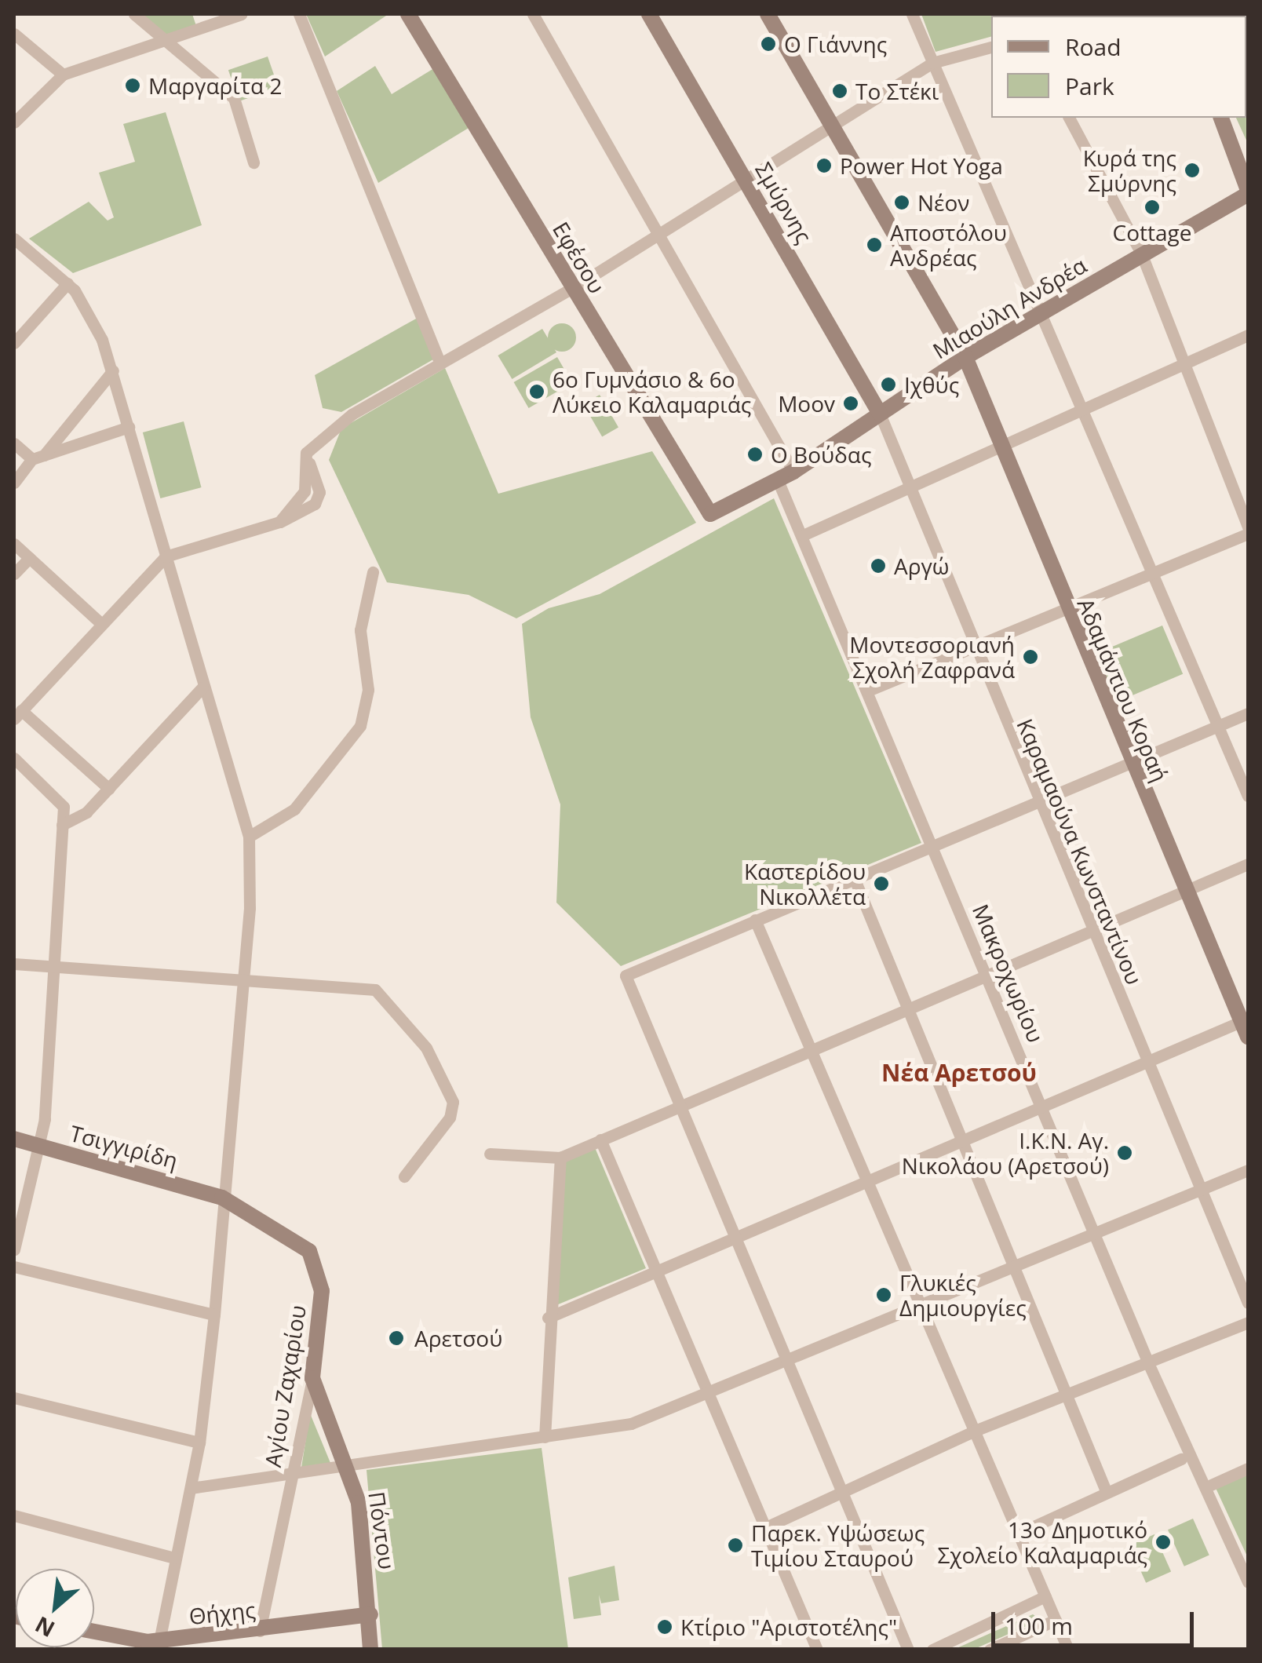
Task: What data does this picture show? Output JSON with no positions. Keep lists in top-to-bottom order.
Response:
{
  "streets": {
    "main road": [
      "Σμύρνης",
      "Εφέσου",
      "Μιαούλη Ανδρέα",
      "Αδαμάντιου Κοραή",
      "Τσιγγιρίδη",
      "Αγίου Ζαχαρίου",
      "Πόντου",
      "Θήχης"
    ],
    "street": ["Καραμαούνα Κωνσταντίνου", "Μακροχωρίου"]
  },
  "crossings": [
    ["Σμύρνης", "Μιαούλη Ανδρέα"],
    ["Σμύρνης", "Καραμαούνα Κωνσταντίνου"],
    ["Εφέσου", "Μιαούλη Ανδρέα"],
    ["Μιαούλη Ανδρέα", "Αδαμάντιου Κοραή"],
    ["Μιαούλη Ανδρέα", "Καραμαούνα Κωνσταντίνου"],
    ["Μιαούλη Ανδρέα", "Μακροχωρίου"],
    ["Τσιγγιρίδη", "Αγίου Ζαχαρίου"],
    ["Αγίου Ζαχαρίου", "Πόντου"],
    ["Αγίου Ζαχαρίου", "Θήχης"],
    ["Πόντου", "Θήχης"]
  ],
  "districts": ["Νέα Αρετσού"],
  "places": [
    "Ο Γιάννης",
    "Μαργαρίτα 2",
    "Το Στέκι",
    "Power Hot Yoga",
    "Κυρά της Σμύρνης",
    "Νέον",
    "Cottage",
    "Αποστόλου Ανδρέας",
    "Ιχθύς",
    "6ο Γυμνάσιο & 6ο Λύκειο Καλαμαριάς",
    "Moov",
    "Ο Βούδας",
    "Αργώ",
    "Μοντεσσοριανή Σχολή Ζαφρανά",
    "Καστερίδου Νικολλέτα",
    "Ι.Κ.Ν. Αγ. Νικολάου (Αρετσού)",
    "Γλυκιές Δημιουργίες",
    "Αρετσού",
    "13ο Δημοτικό Σχολείο Καλαμαριάς",
    "Παρεκ. Υψώσεως Τιμίου Σταυρού",
    "Κτίριο \"Αριστοτέλης\""
  ],
  "legend": ["Road", "Park"],
  "scale_bar": "100 m",
  "north": "bottom left"
}
